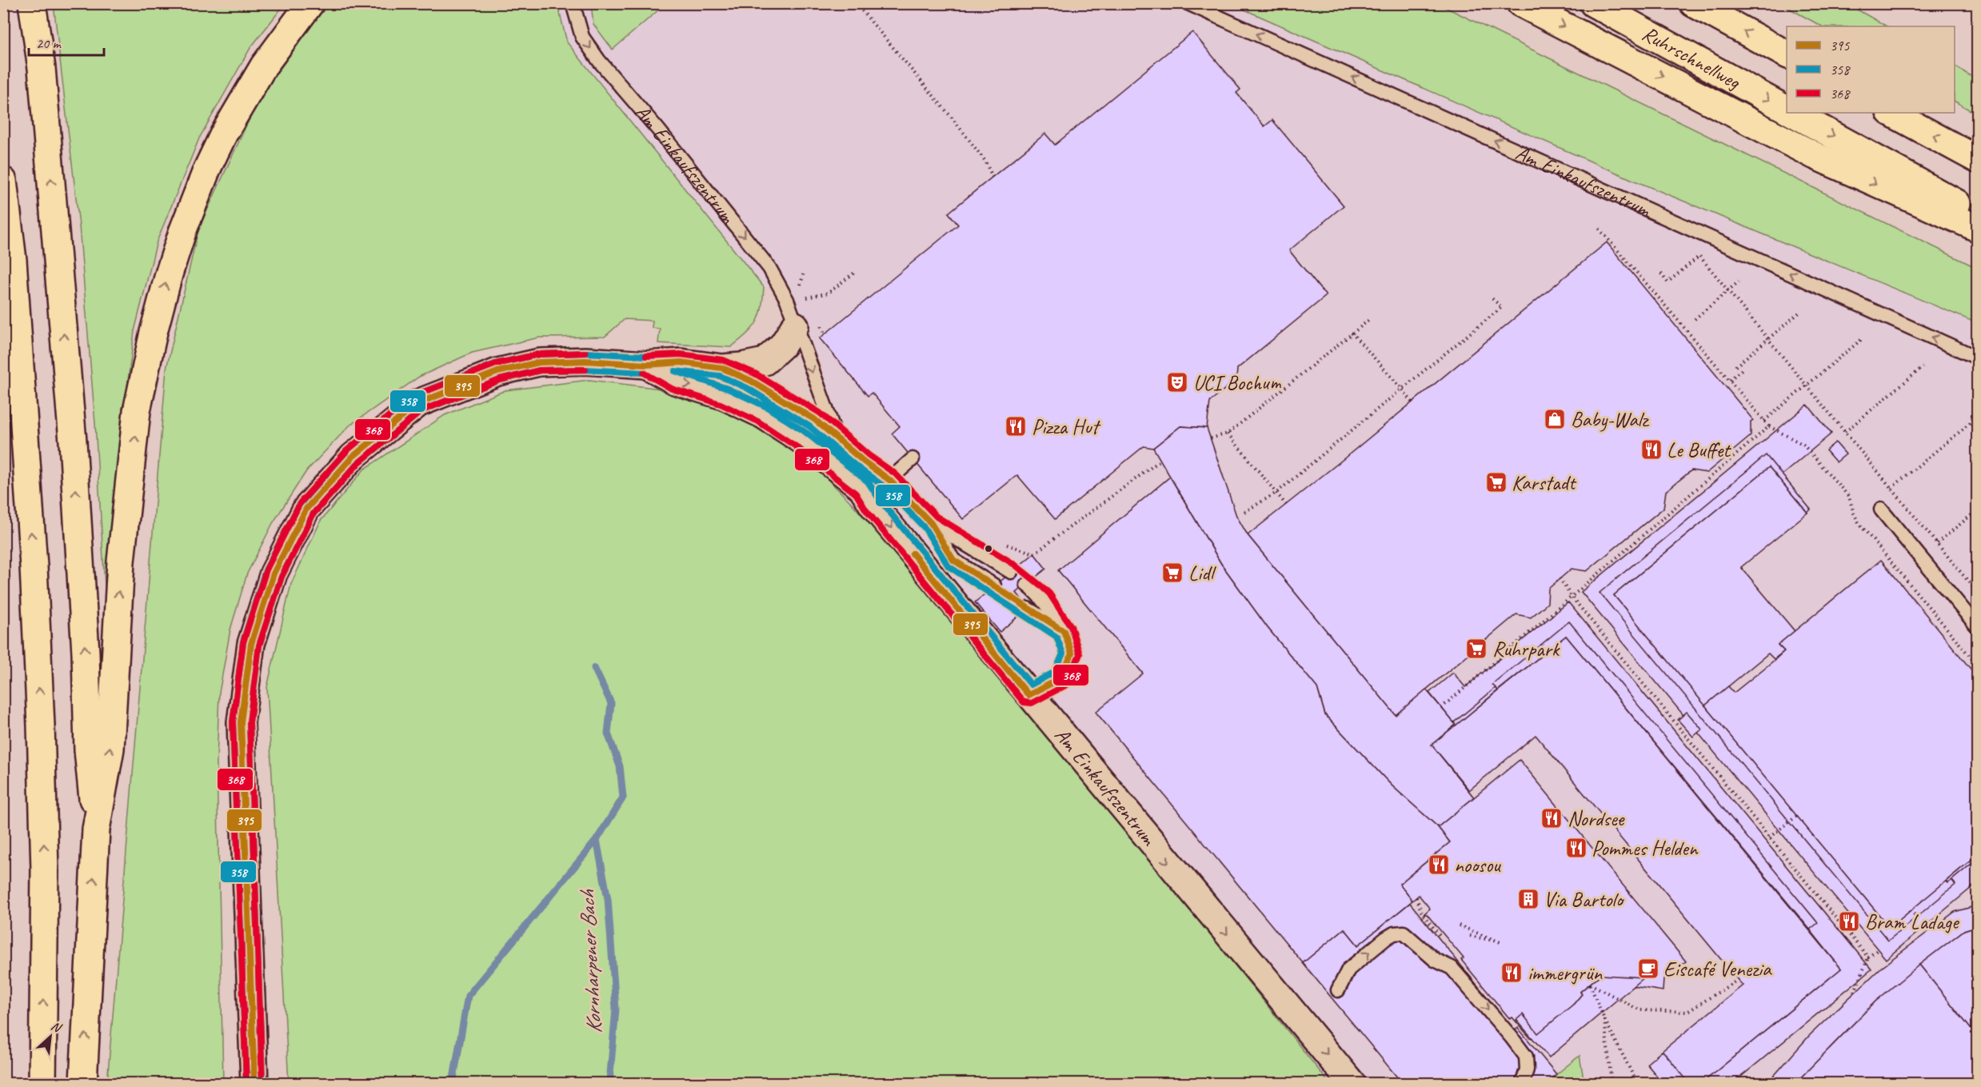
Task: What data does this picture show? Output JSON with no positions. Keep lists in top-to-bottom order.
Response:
{
  "streets": {
    "highway": ["Ruhrschnellweg"],
    "street": ["Am Einkaufszentrum"]
  },
  "water": ["Kornharpener Bach"],
  "places": {
    "theatre": ["UCI Bochum"],
    "shop": ["Baby-Walz"],
    "restaurant": [
      "Pizza Hut",
      "Le Buffet",
      "Nordsee",
      "Pommes Helden",
      "noosou",
      "Bram Ladage",
      "immergrün"
    ],
    "supermarket": ["Karstadt", "Lidl", "Ruhrpark"],
    "building": ["Via Bartolo"],
    "cafe": ["Eiscafé Venezia"]
  },
  "lines": ["transit line 358", "transit line 368", "transit line 395"],
  "legend": ["395", "358", "368"],
  "scale_bar": "20 m",
  "north": "top right"
}
